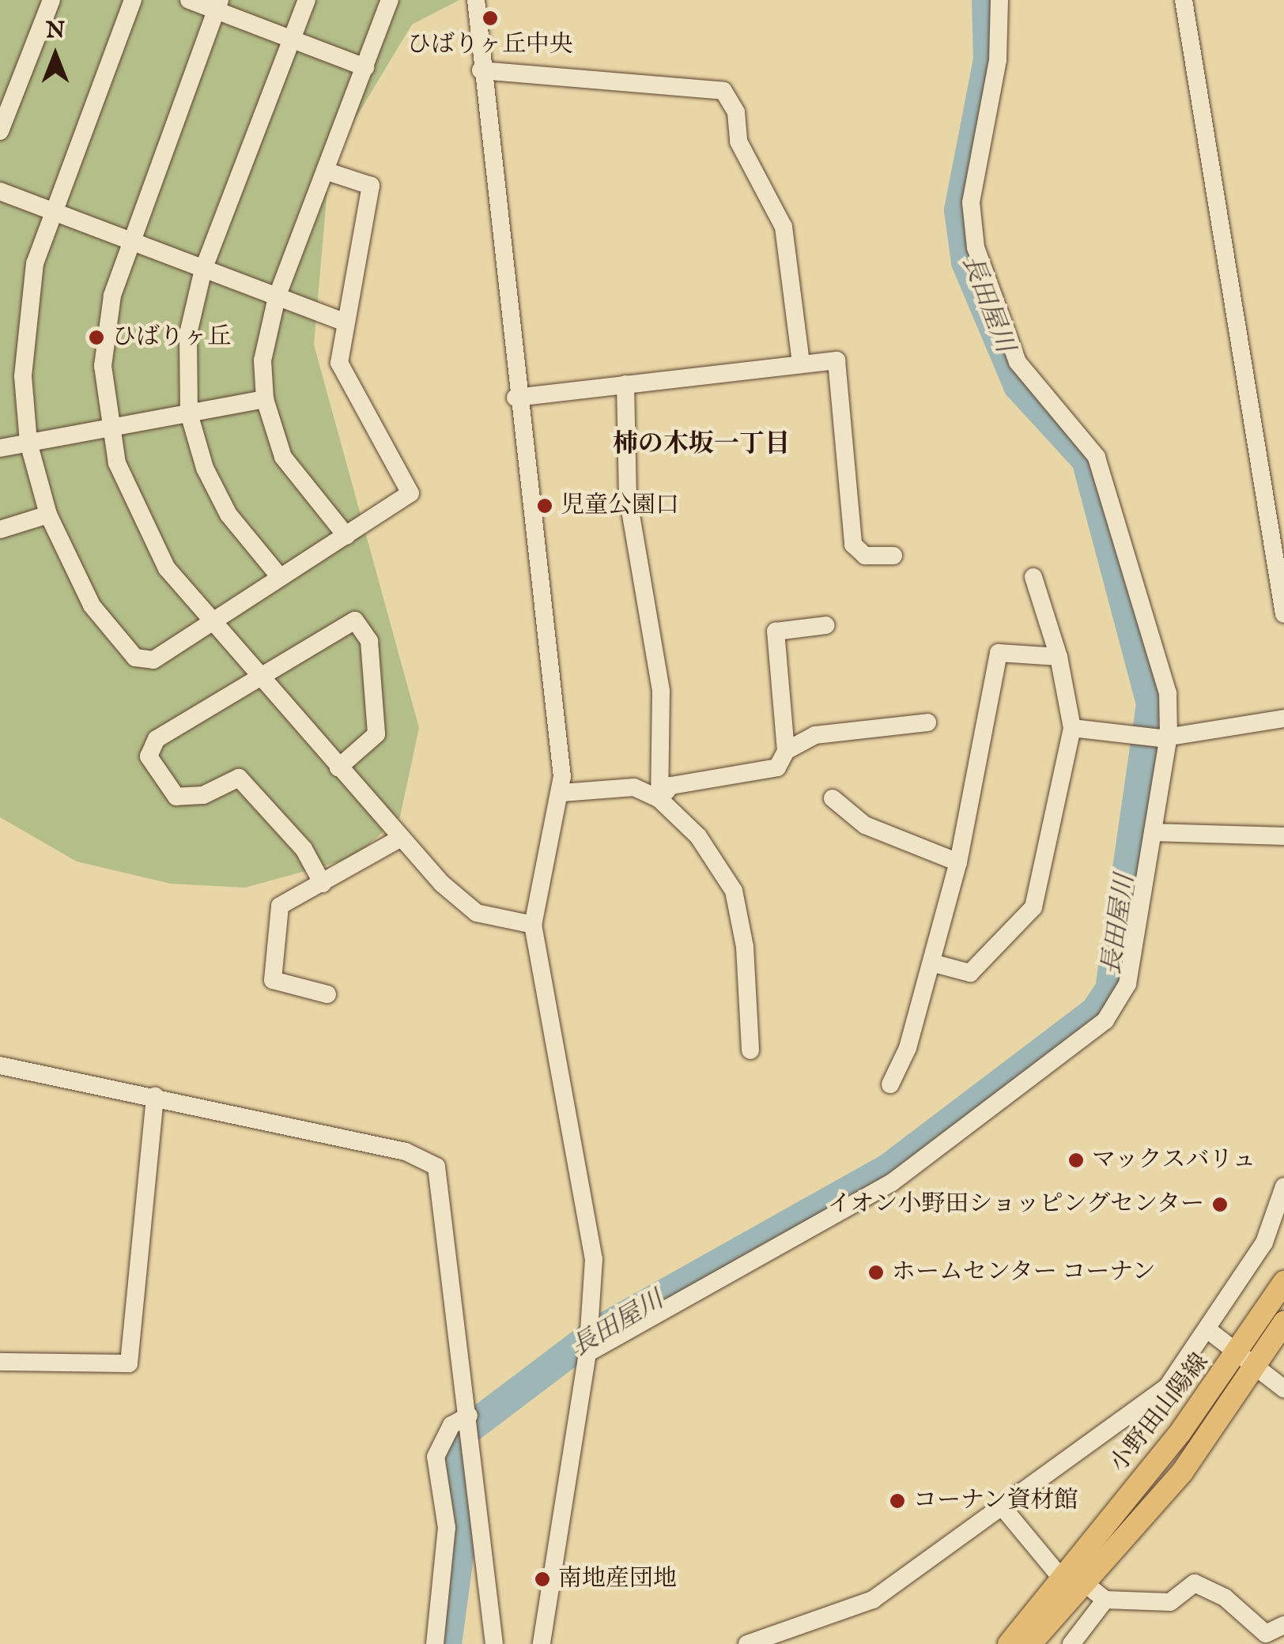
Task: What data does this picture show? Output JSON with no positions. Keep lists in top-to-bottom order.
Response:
{
  "streets": {
    "main road": ["小野田山陽線"]
  },
  "districts": ["柿の木坂一丁目"],
  "water": ["長田屋川"],
  "places": [
    "ひばりヶ丘中央",
    "ひばりヶ丘",
    "児童公園口",
    "マックスバリュ",
    "イオン小野田ショッピングセンター",
    "ホームセンター コーナン",
    "コーナン資材館",
    "南地産団地"
  ],
  "north": "top"
}
